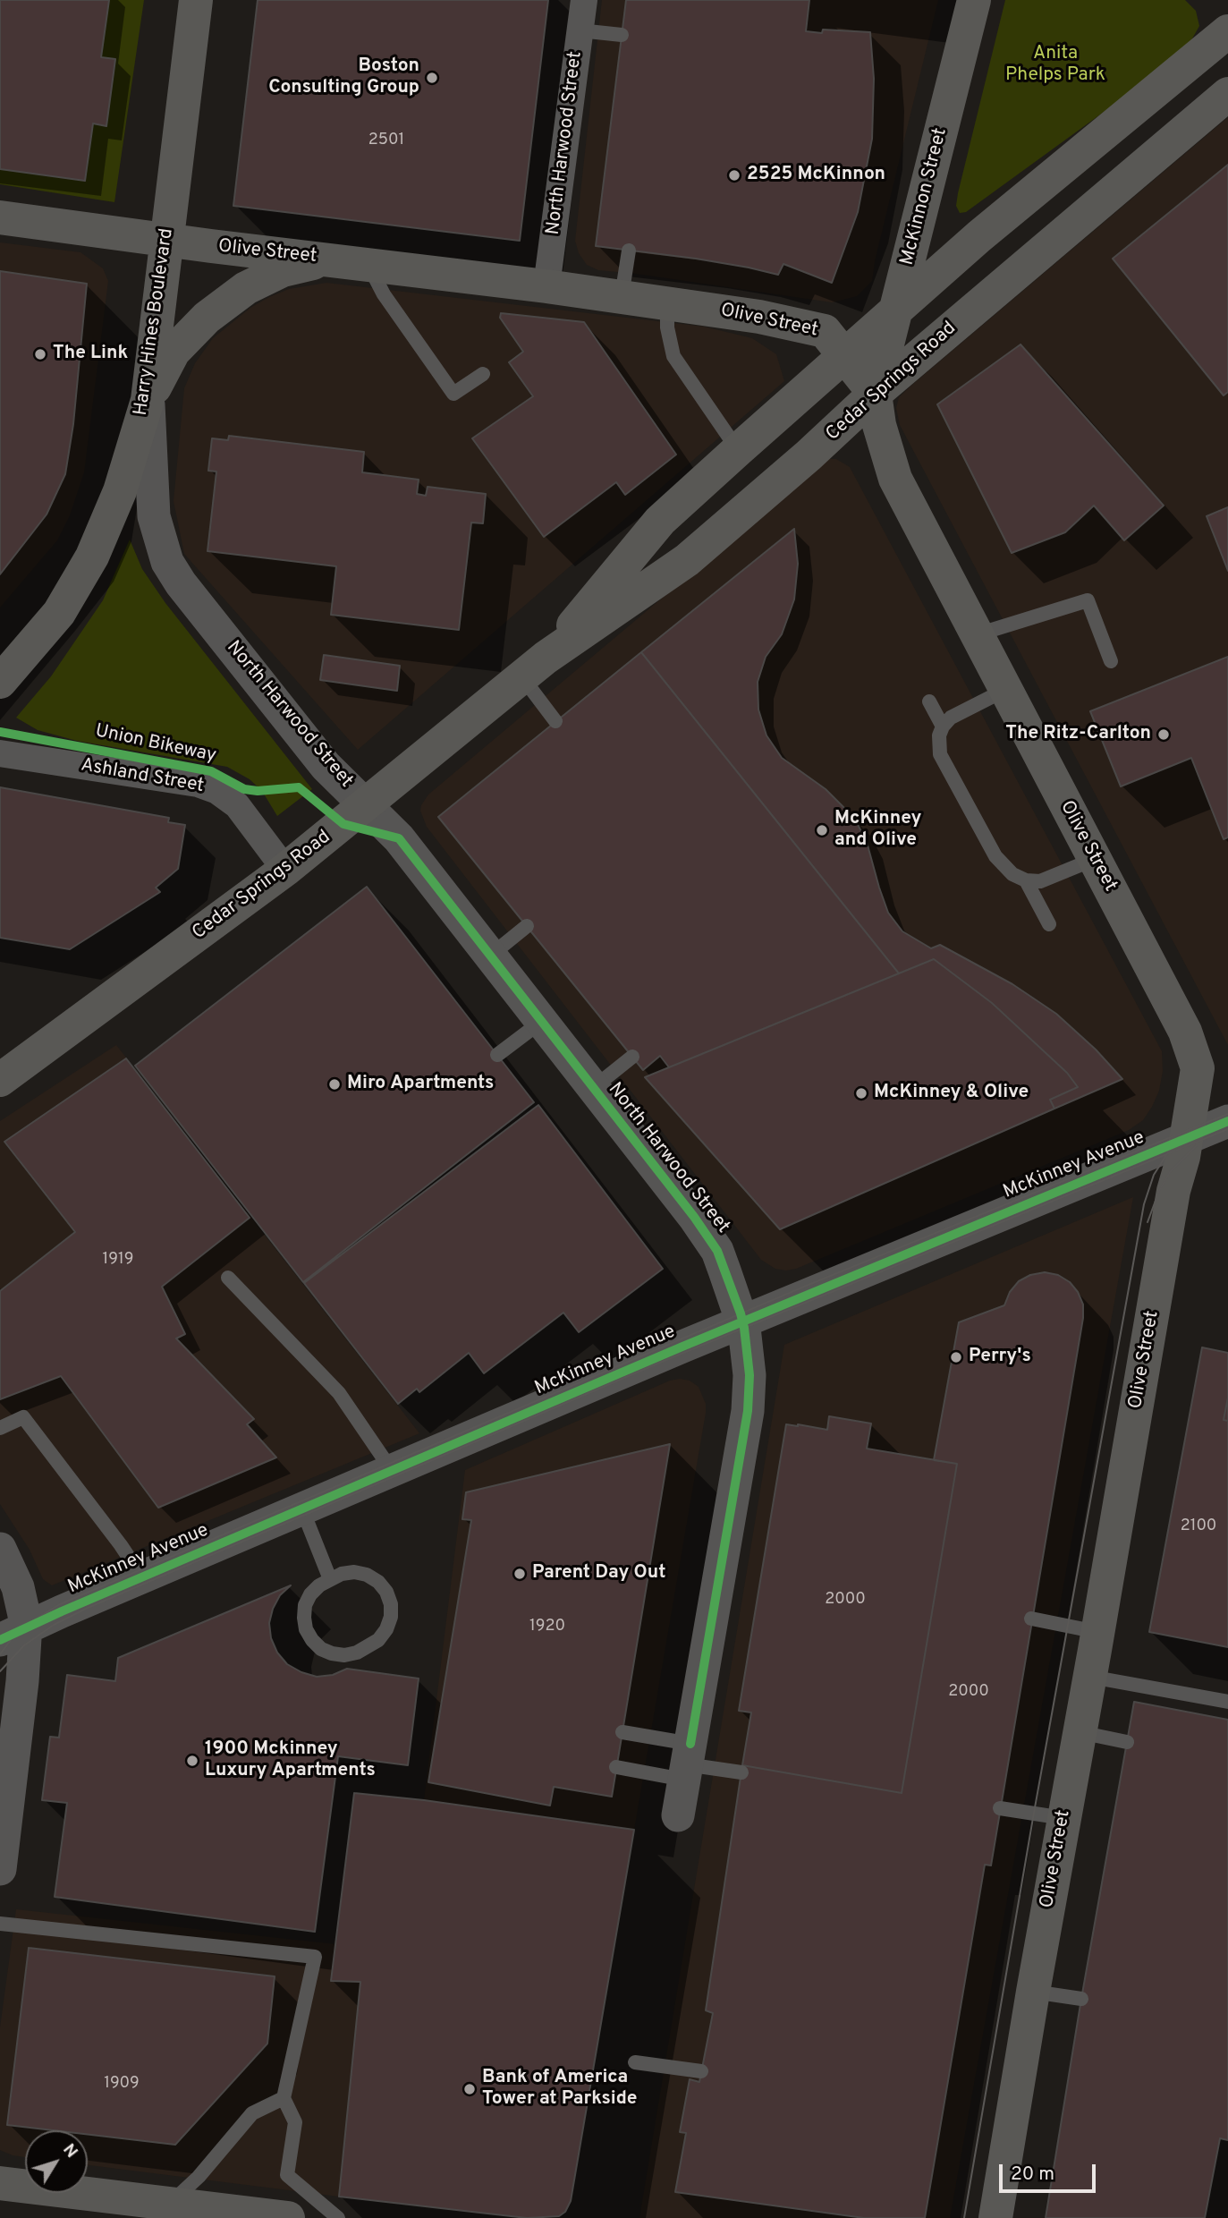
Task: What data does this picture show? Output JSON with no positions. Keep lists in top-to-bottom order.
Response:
{
  "streets": {
    "main road": [
      "McKinnon Street",
      "Olive Street",
      "Harry Hines Boulevard",
      "Cedar Springs Road"
    ],
    "street": ["North Harwood Street", "Ashland Street", "McKinney Avenue"],
    "cycle path": ["Union Bikeway"]
  },
  "crossings": [
    ["North Harwood Street", "Olive Street"],
    ["North Harwood Street", "Harry Hines Boulevard"],
    ["North Harwood Street", "Cedar Springs Road"],
    ["North Harwood Street", "McKinney Avenue"],
    ["McKinnon Street", "Olive Street"],
    ["McKinnon Street", "Cedar Springs Road"],
    ["Olive Street", "Harry Hines Boulevard"],
    ["Olive Street", "Cedar Springs Road"],
    ["Olive Street", "McKinney Avenue"],
    ["Cedar Springs Road", "Ashland Street"]
  ],
  "parks": ["Anita Phelps Park"],
  "places": [
    "Boston Consulting Group",
    "2525 McKinnon",
    "The Link",
    "The Ritz-Carlton",
    "McKinney and Olive",
    "Miro Apartments",
    "McKinney & Olive",
    "Perry's",
    "Parent Day Out",
    "1900 Mckinney Luxury Apartments",
    "Bank of America Tower at Parkside"
  ],
  "house_numbers": [
    "2501",
    "1919",
    "2100",
    "2000",
    "1920",
    "2000",
    "1909"
  ],
  "scale_bar": "20 m",
  "north": "top right"
}
